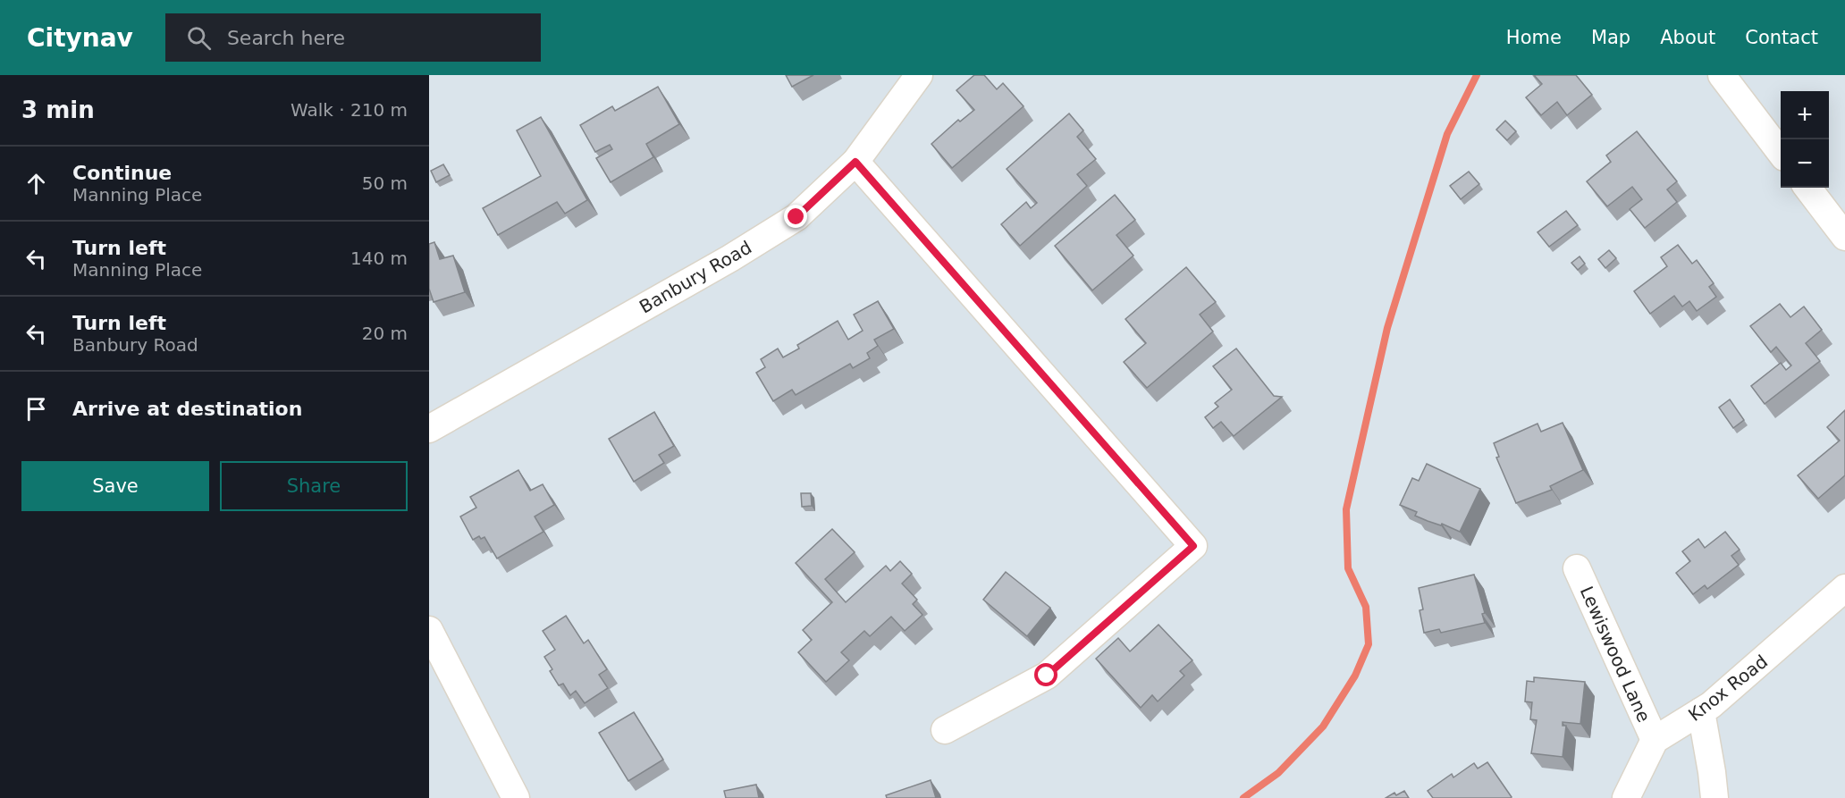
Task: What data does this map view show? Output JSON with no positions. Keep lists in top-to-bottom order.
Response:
{
  "streets": {
    "street": ["Banbury Road", "Lewiswood Lane", "Knox Road"]
  },
  "crossings": [
    ["Lewiswood Lane", "Knox Road"]
  ],
  "page": {
    "header": "Citynav",
    "search": "Search here",
    "nav": [
      "Home",
      "Map",
      "About",
      "Contact"
    ],
    "heading": ["3 min", "Walk · 210 m"],
    "map_buttons": ["+", "−"],
    "list": [
      ["Continue", "Manning Place", "50 m"],
      ["Turn left", "Manning Place", "140 m"],
      ["Turn left", "Banbury Road", "20 m"],
      "Arrive at destination"
    ],
    "buttons": ["Save", "Share"]
  }
}
